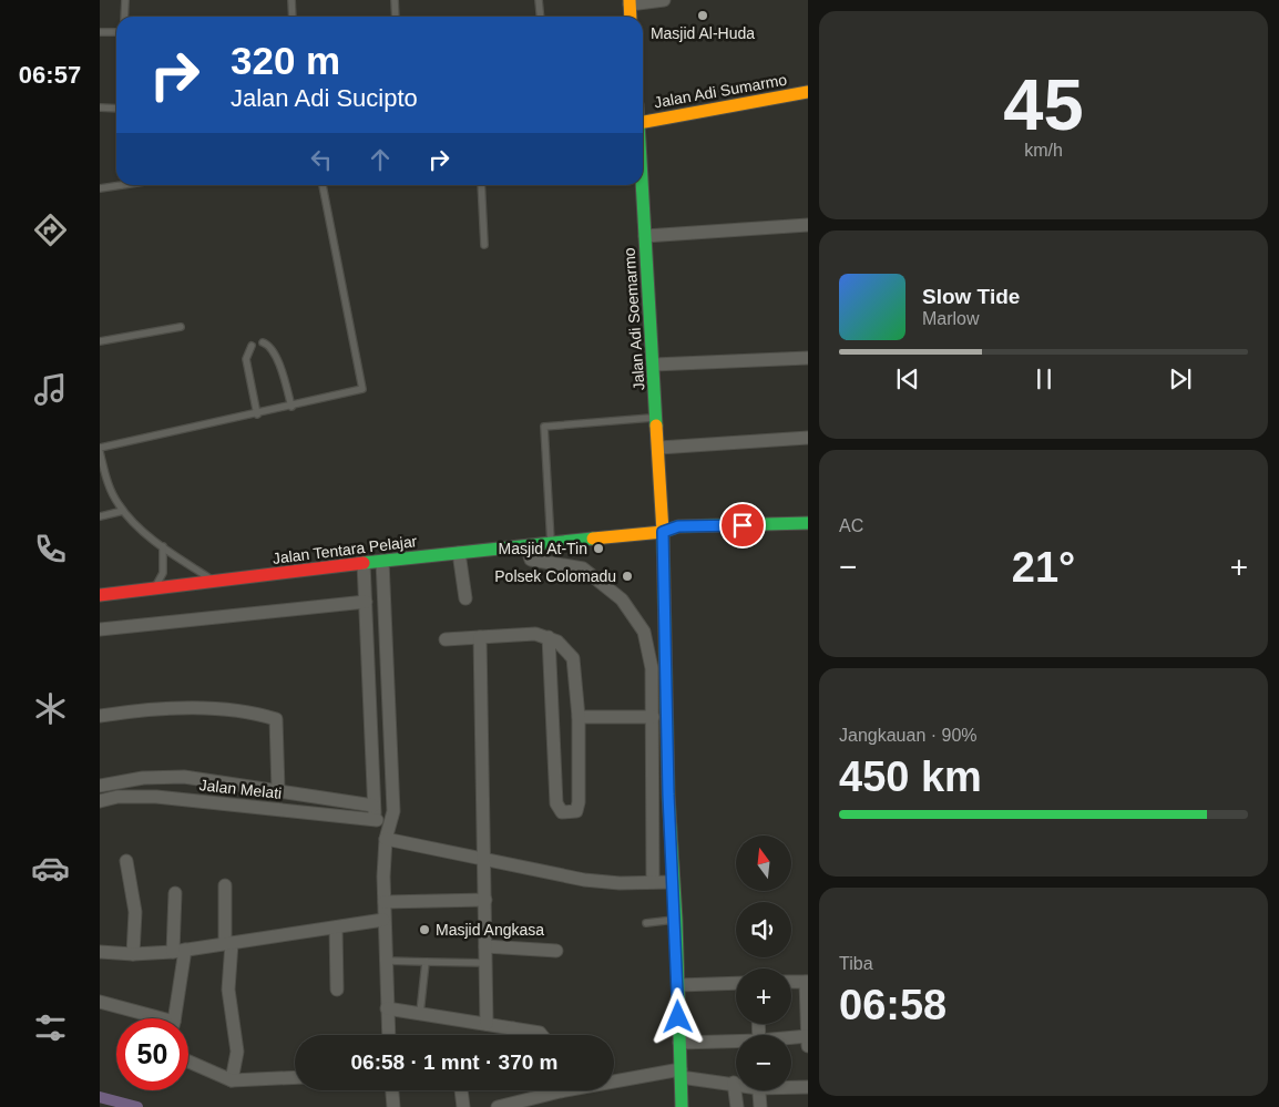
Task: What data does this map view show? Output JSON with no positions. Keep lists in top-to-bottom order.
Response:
{
  "streets": {
    "main road": ["Jalan Adi Sumarmo", "Jalan Adi Soemarmo", "Jalan Tentara Pelajar"],
    "street": ["Jalan Melati"]
  },
  "crossings": [
    ["Jalan Adi Soemarmo", "Jalan Tentara Pelajar"]
  ],
  "places": [
    "Masjid Al-Huda",
    "Masjid At-Tin",
    "Polsek Colomadu",
    "Masjid Angkasa"
  ],
  "north": "top",
  "page": {
    "tabs": "06:57",
    "tile": [
      ["45", "km/h"],
      "AC",
      ["Jangkauan · 90%", "450 km"],
      ["Tiba", "06:58"]
    ],
    "turn": ["320 m", "Jalan Adi Sucipto"],
    "song": ["Slow Tide", "Marlow"],
    "heat": ["−", "21°", "+"],
    "map_buttons": ["+", "−"],
    "limit": "50",
    "trip": "06:58 · 1 mnt · 370 m"
  }
}
